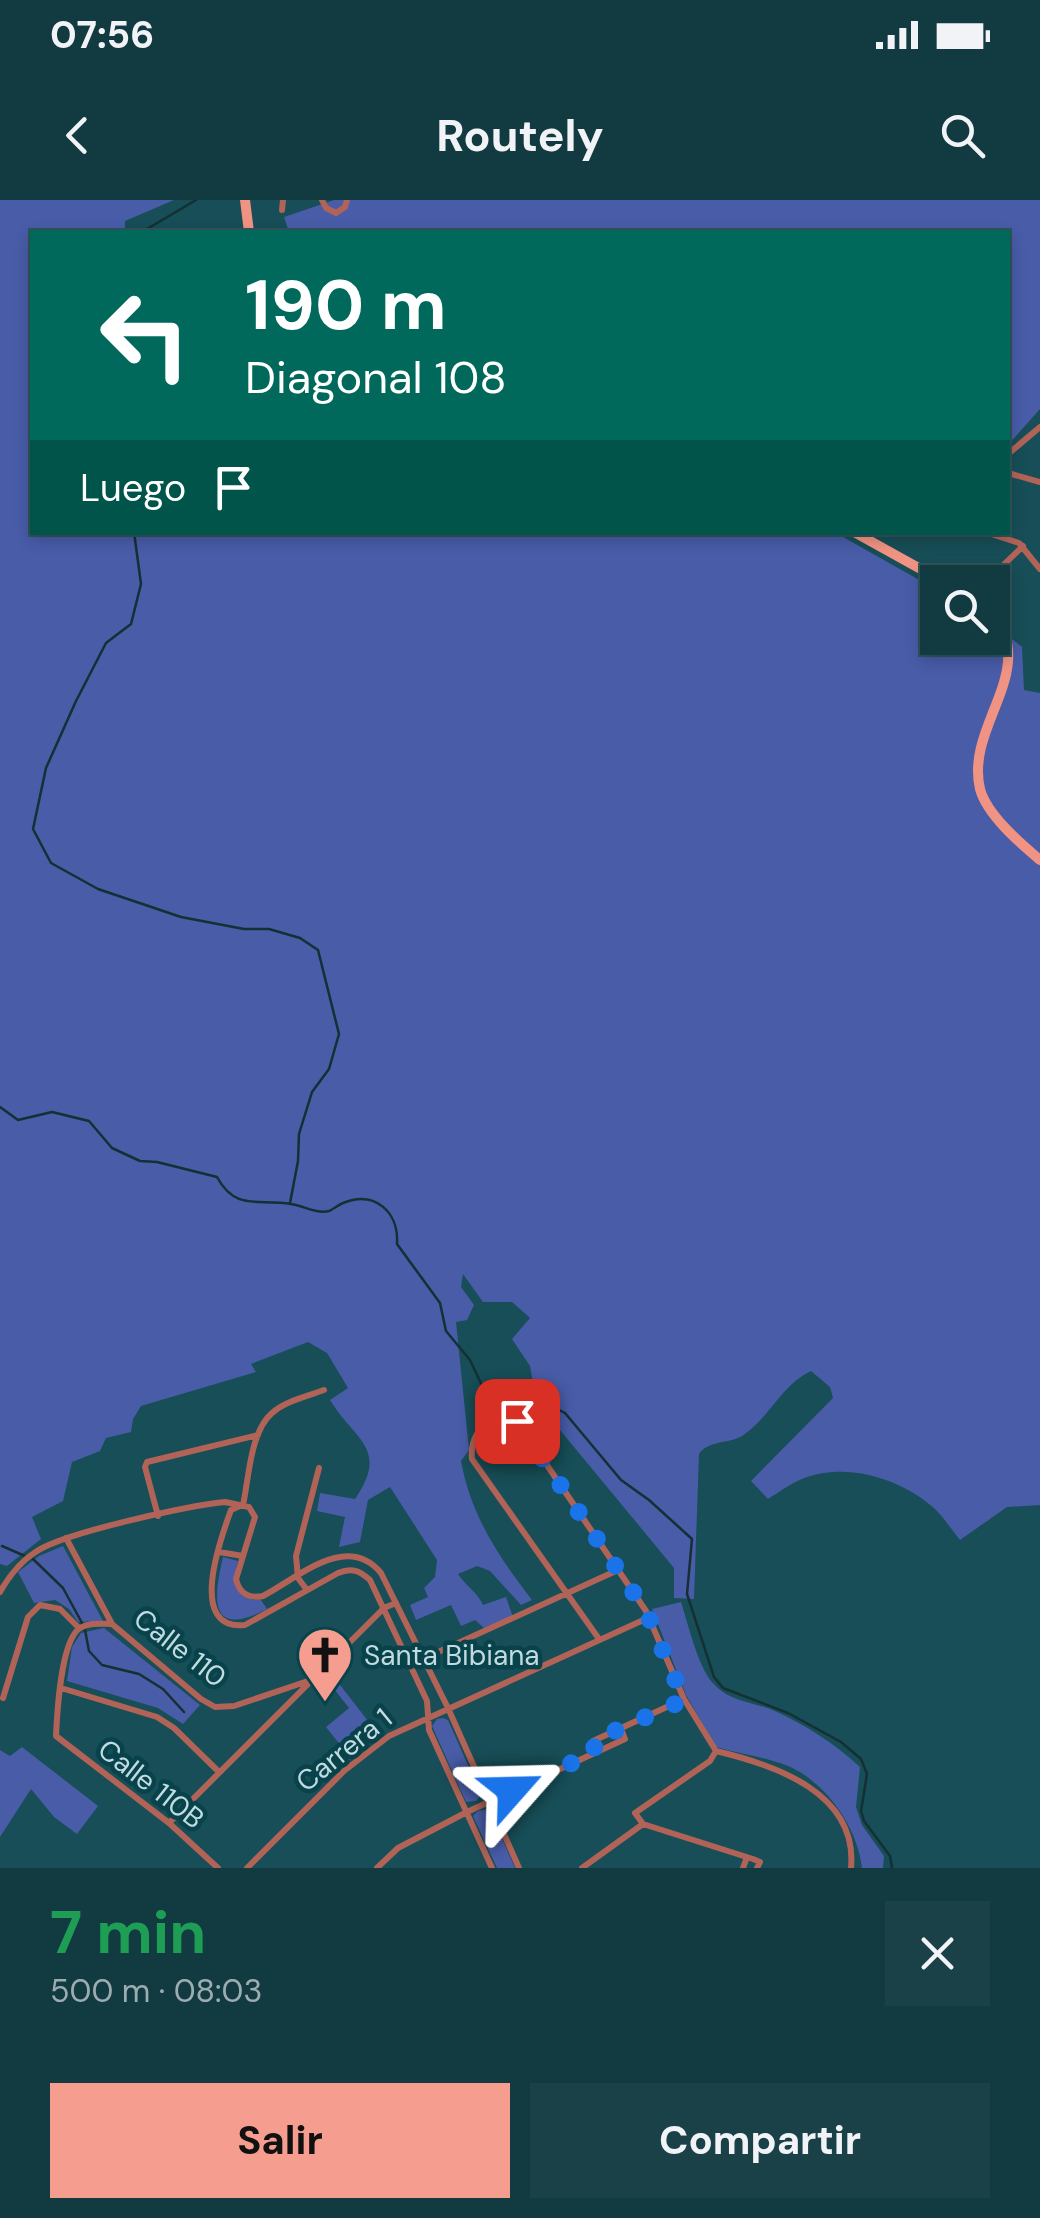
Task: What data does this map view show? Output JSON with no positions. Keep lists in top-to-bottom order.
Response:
{
  "streets": {
    "street": ["Calle 110", "Carrera 1", "Calle 110B"]
  },
  "places": {
    "church": ["Santa Bibiana"]
  },
  "page": {
    "status": "07:56",
    "header": "Routely",
    "turn": ["190 m", "Diagonal 108"],
    "then": "Luego",
    "heading": ["7 min", "500 m · 08:03"],
    "buttons": ["Salir", "Compartir"]
  }
}
